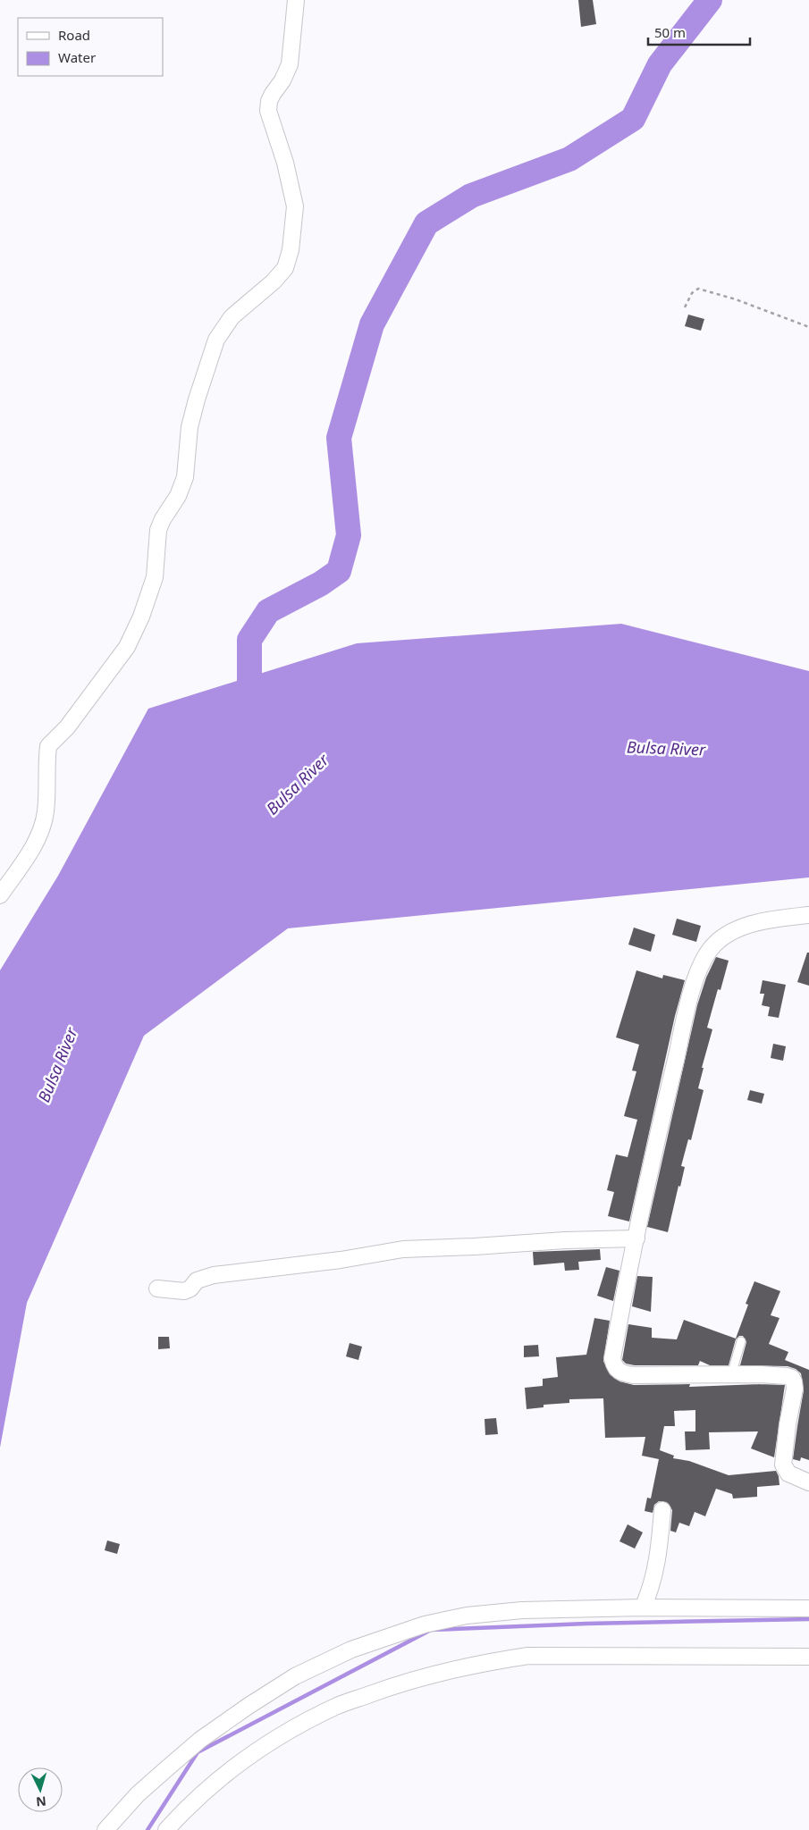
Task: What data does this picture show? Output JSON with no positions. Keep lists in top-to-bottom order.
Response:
{
  "water": ["Bulsa River"],
  "legend": ["Road", "Water"],
  "scale_bar": "50 m",
  "north": "bottom"
}
